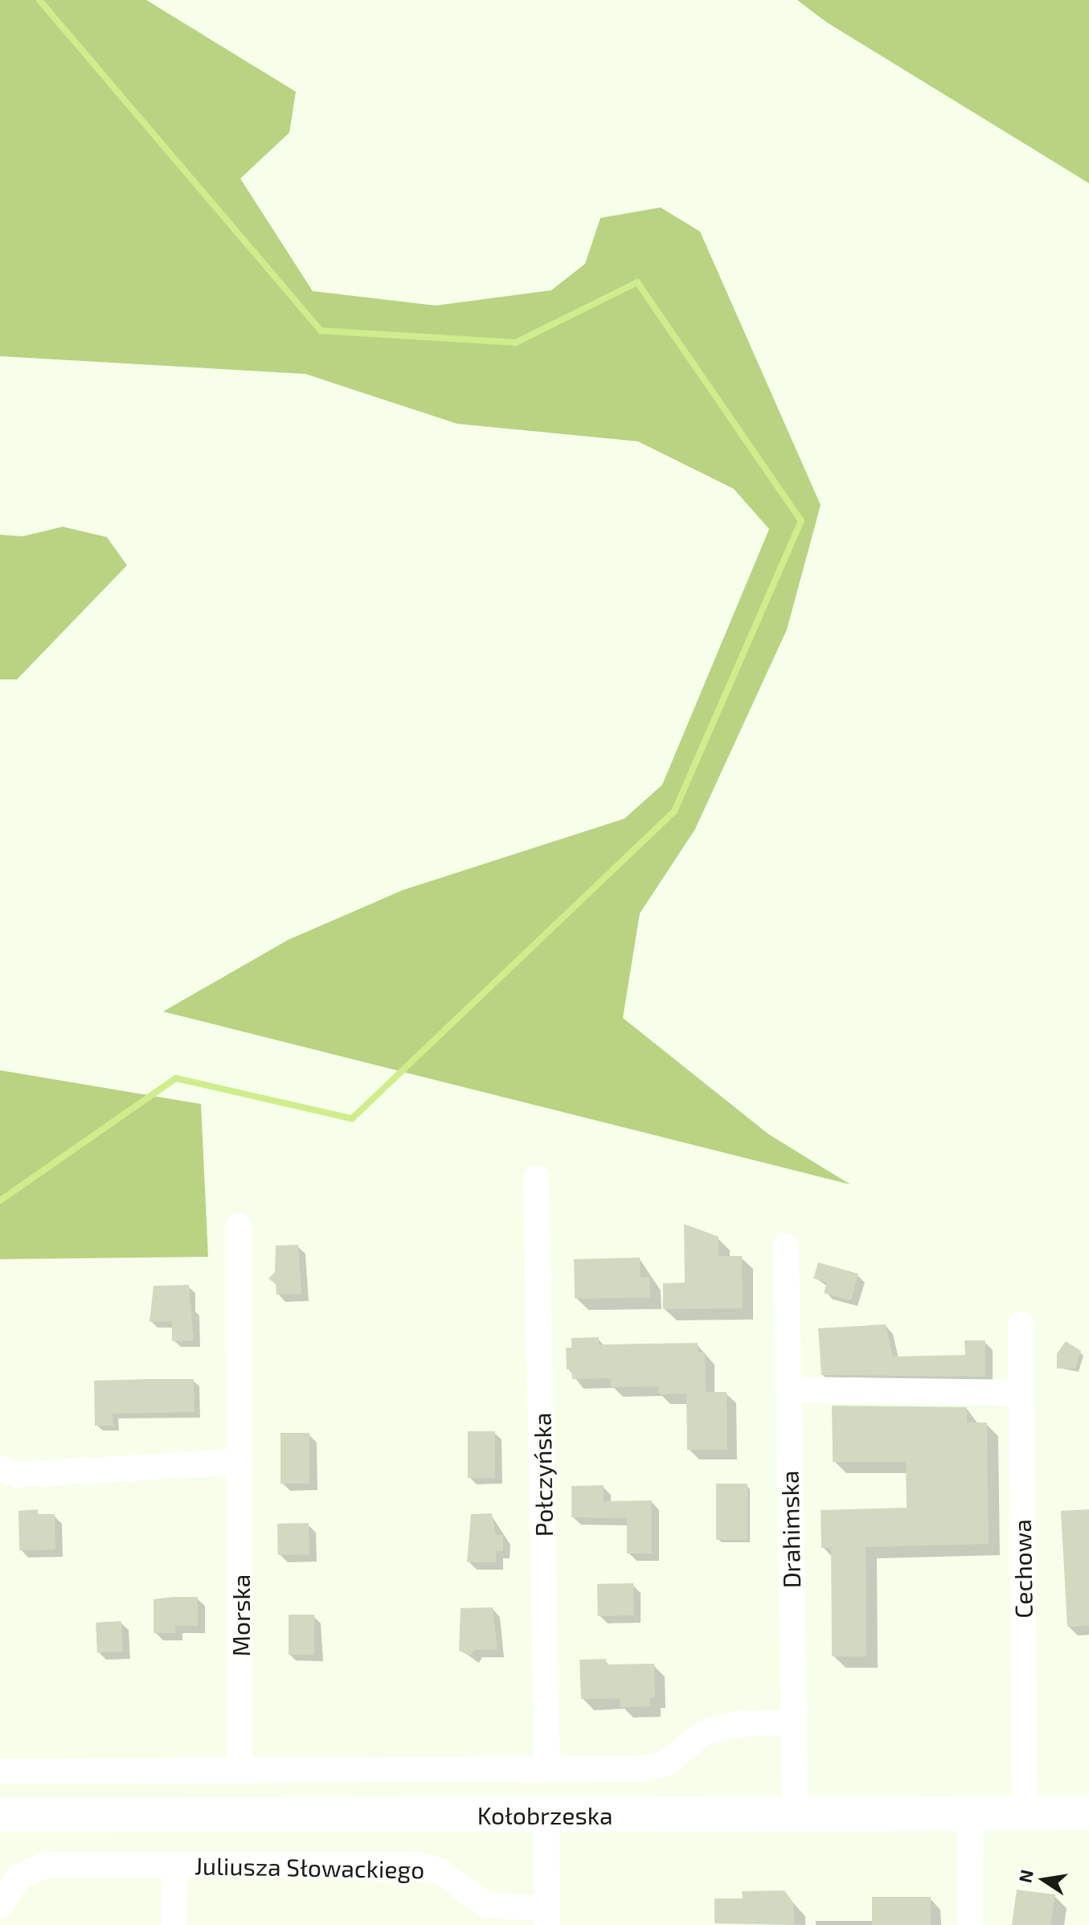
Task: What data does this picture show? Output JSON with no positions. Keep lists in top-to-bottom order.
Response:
{
  "streets": {
    "main road": ["Kołobrzeska"],
    "street": [
      "Połczyńska",
      "Drahimska",
      "Cechowa",
      "Morska",
      "Juliusza Słowackiego"
    ]
  },
  "crossings": [
    ["Drahimska", "Kołobrzeska"],
    ["Cechowa", "Kołobrzeska"]
  ],
  "north": "left"
}
